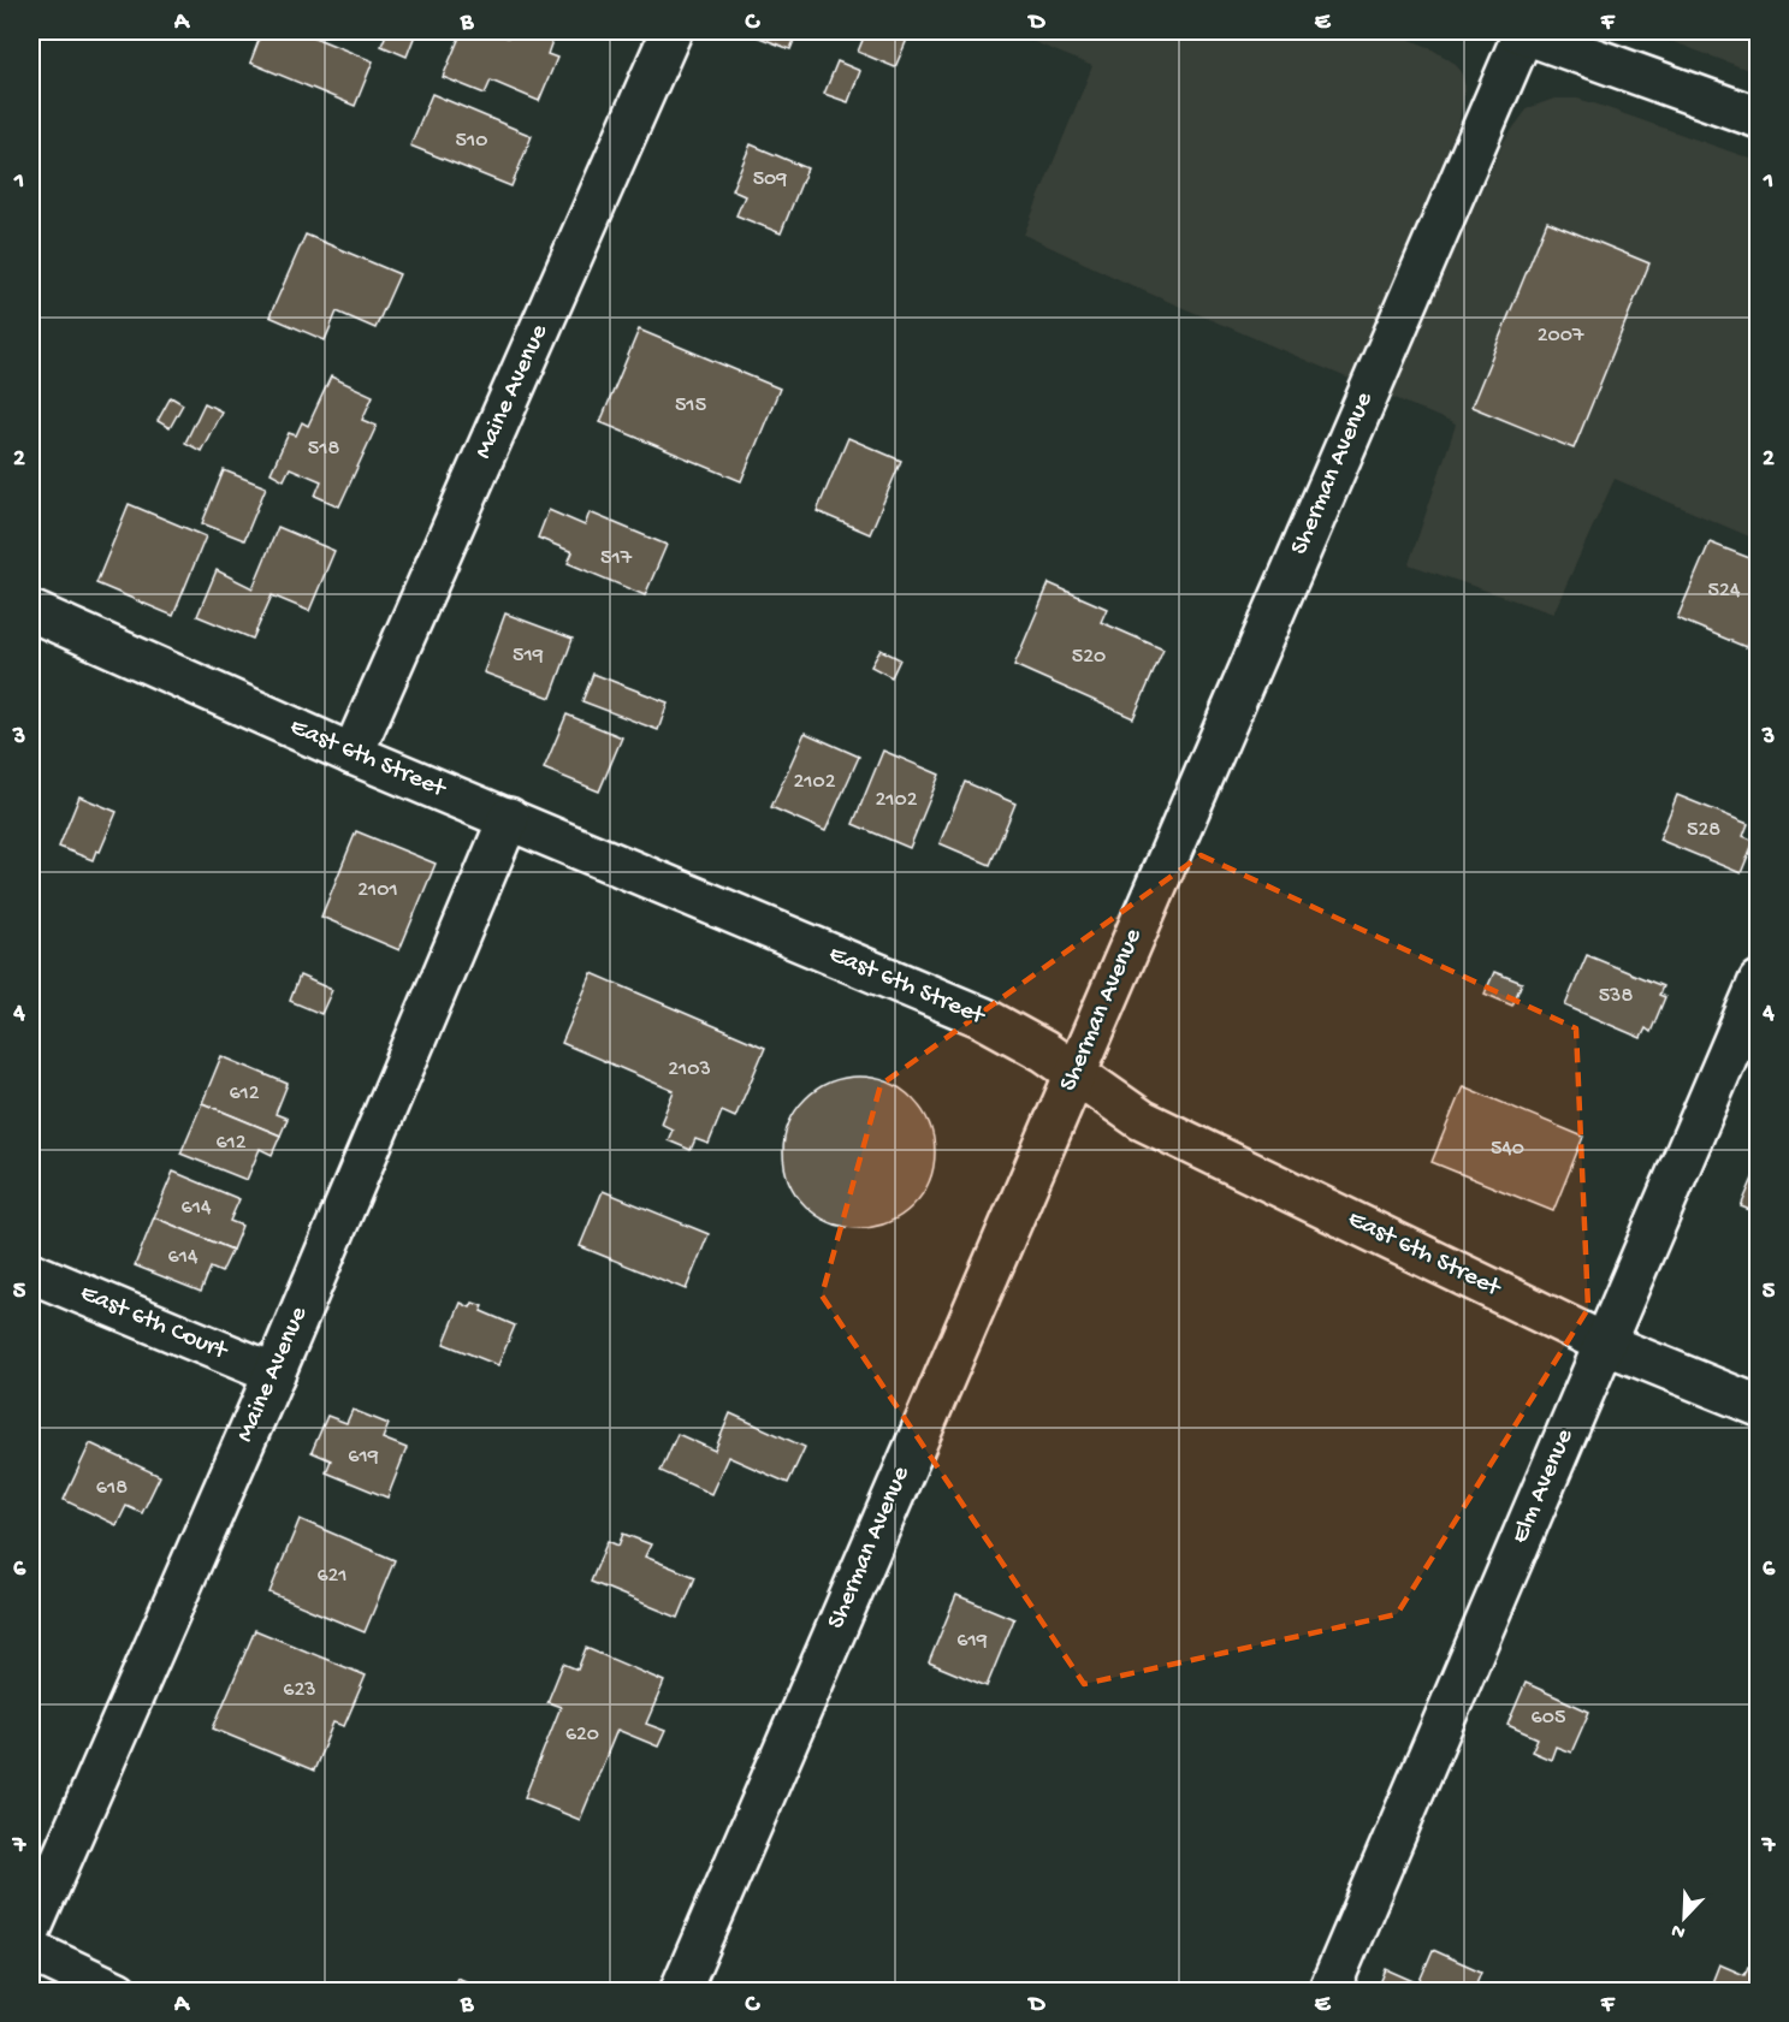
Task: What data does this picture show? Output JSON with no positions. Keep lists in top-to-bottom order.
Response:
{
  "streets": {
    "street": [
      "Maine Avenue",
      "Sherman Avenue",
      "East 6th Street",
      "East 6th Court",
      "Elm Avenue"
    ]
  },
  "crossings": [
    ["Maine Avenue", "East 6th Street"],
    ["Maine Avenue", "East 6th Court"],
    ["Sherman Avenue", "East 6th Street"],
    ["East 6th Street", "Elm Avenue"]
  ],
  "house_numbers": [
    "510",
    "509",
    "2007",
    "515",
    "518",
    "517",
    "524",
    "519",
    "520",
    "2102",
    "2102",
    "528",
    "2101",
    "538",
    "2103",
    "612",
    "612",
    "540",
    "614",
    "614",
    "619",
    "618",
    "621",
    "619",
    "623",
    "605",
    "620"
  ],
  "north": "bottom left",
  "grid": {
    "columns": [
      "A",
      "B",
      "C",
      "D",
      "E",
      "F"
    ],
    "rows": [
      "1",
      "2",
      "3",
      "4",
      "5",
      "6",
      "7"
    ]
  }
}
